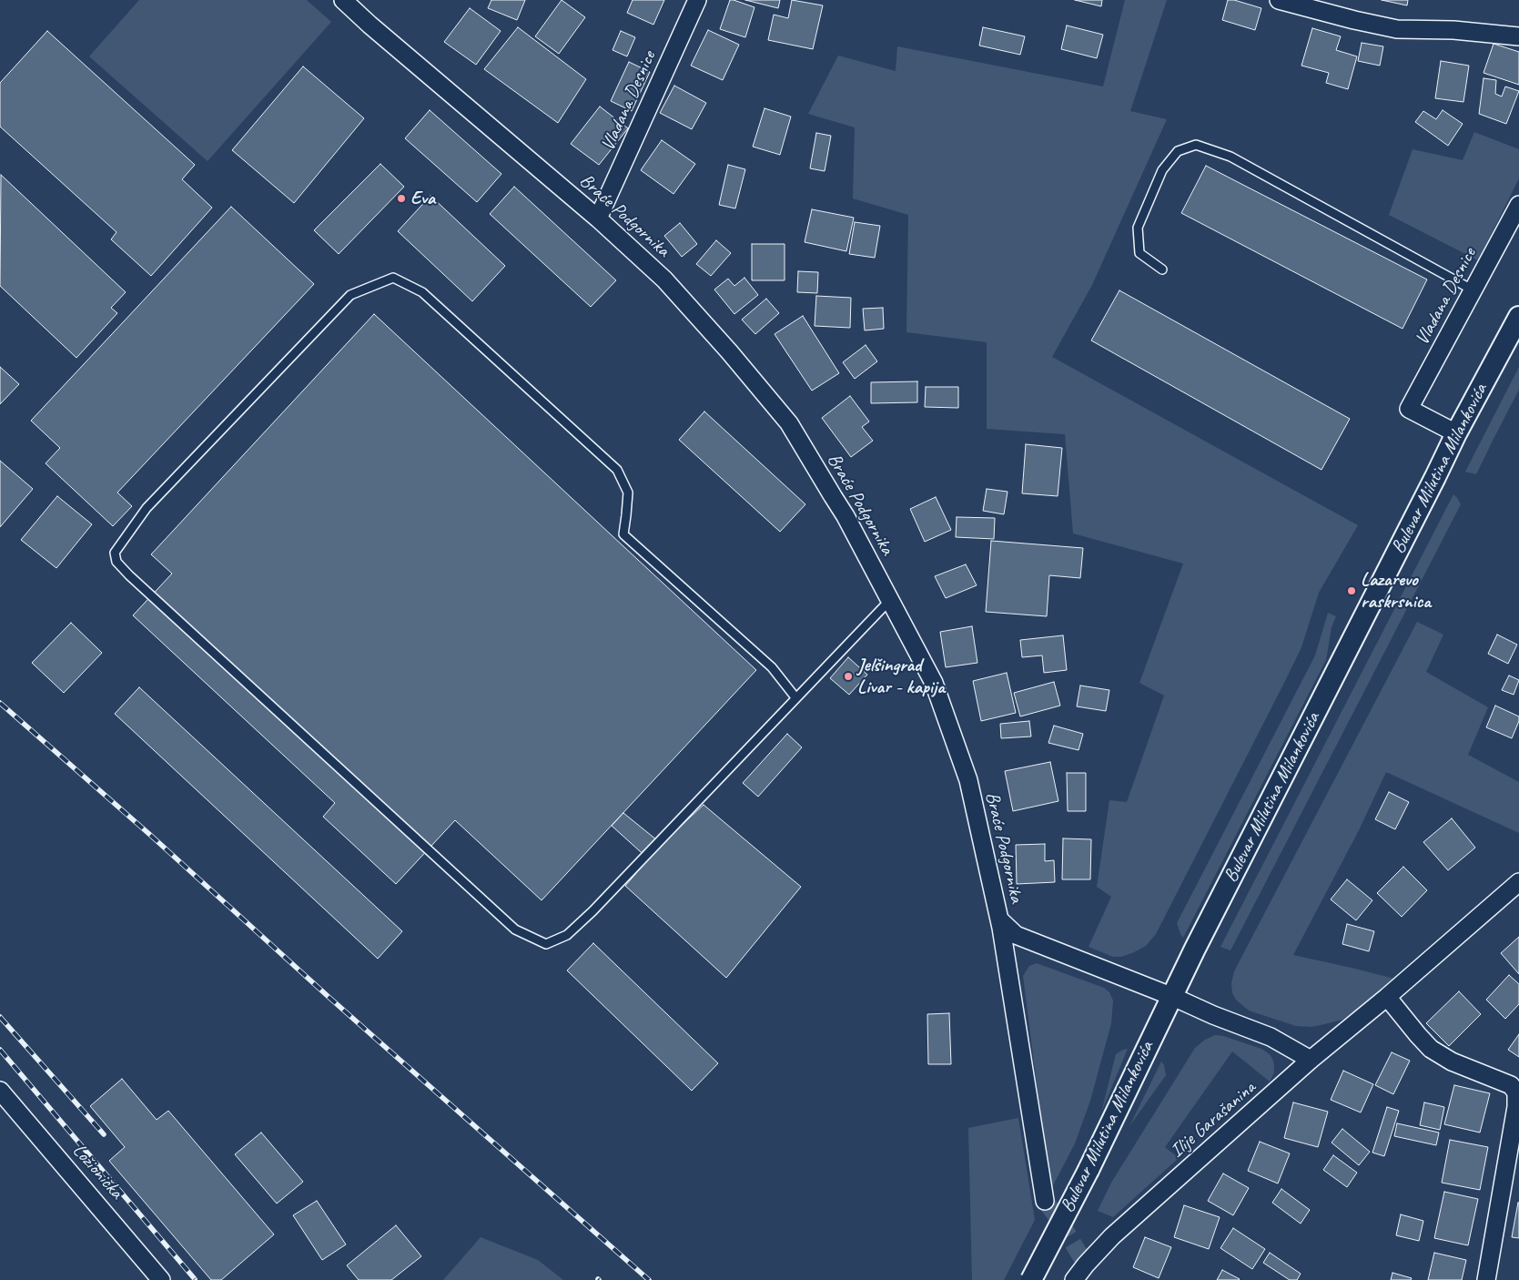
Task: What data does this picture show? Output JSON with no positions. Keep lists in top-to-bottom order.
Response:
{
  "streets": {
    "street": [
      "Vladana Desnice",
      "Braće Podgornika",
      "Bulevar Milutina Milankovića",
      "Ilije Garašanina",
      "Ložionička"
    ]
  },
  "crossings": [
    ["Vladana Desnice", "Braće Podgornika"],
    ["Vladana Desnice", "Bulevar Milutina Milankovića"]
  ],
  "places": ["Eva", "Lazarevo raskrsnica", "Jelšingrad Livar - kapija"]
}
